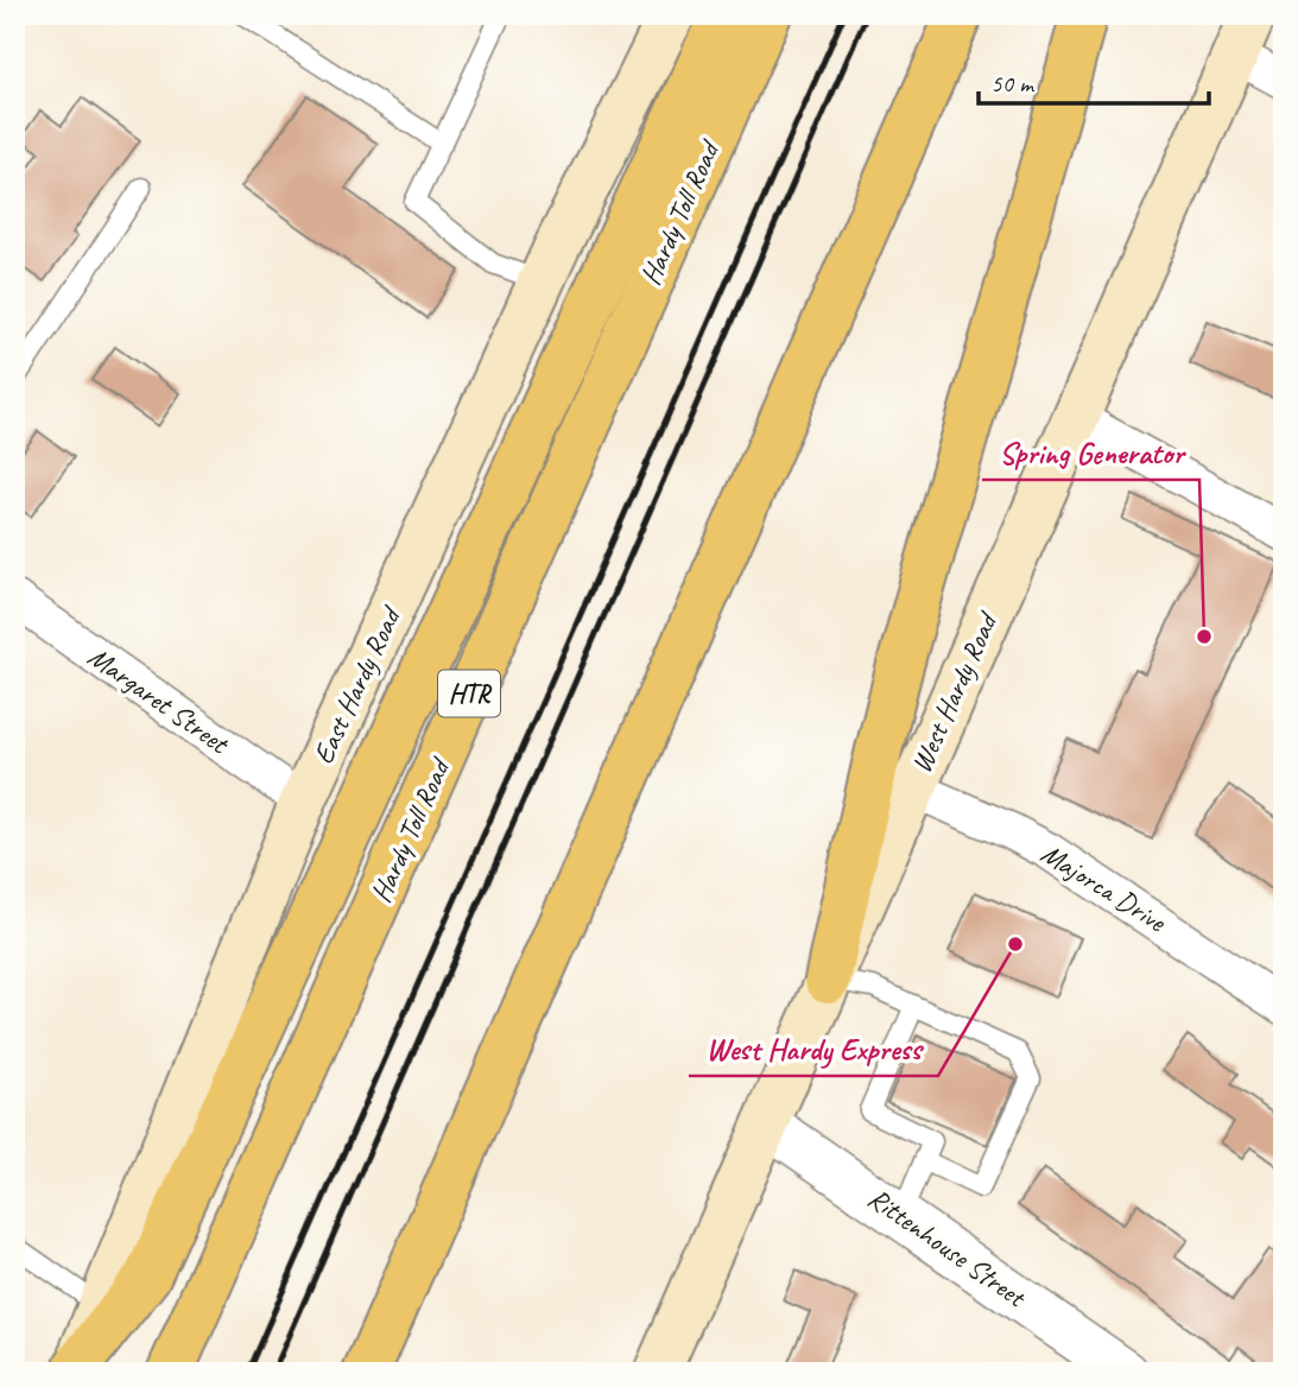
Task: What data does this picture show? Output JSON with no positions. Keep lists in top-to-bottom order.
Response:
{
  "streets": {
    "highway": ["Hardy Toll Road", "HTR"],
    "main road": ["East Hardy Road", "West Hardy Road"],
    "street": ["Margaret Street", "Majorca Drive", "Rittenhouse Street"]
  },
  "crossings": [
    ["East Hardy Road", "Margaret Street"],
    ["West Hardy Road", "Majorca Drive"],
    ["West Hardy Road", "Rittenhouse Street"]
  ],
  "places": ["Spring Generator", "West Hardy Express"],
  "scale_bar": "50 m"
}
